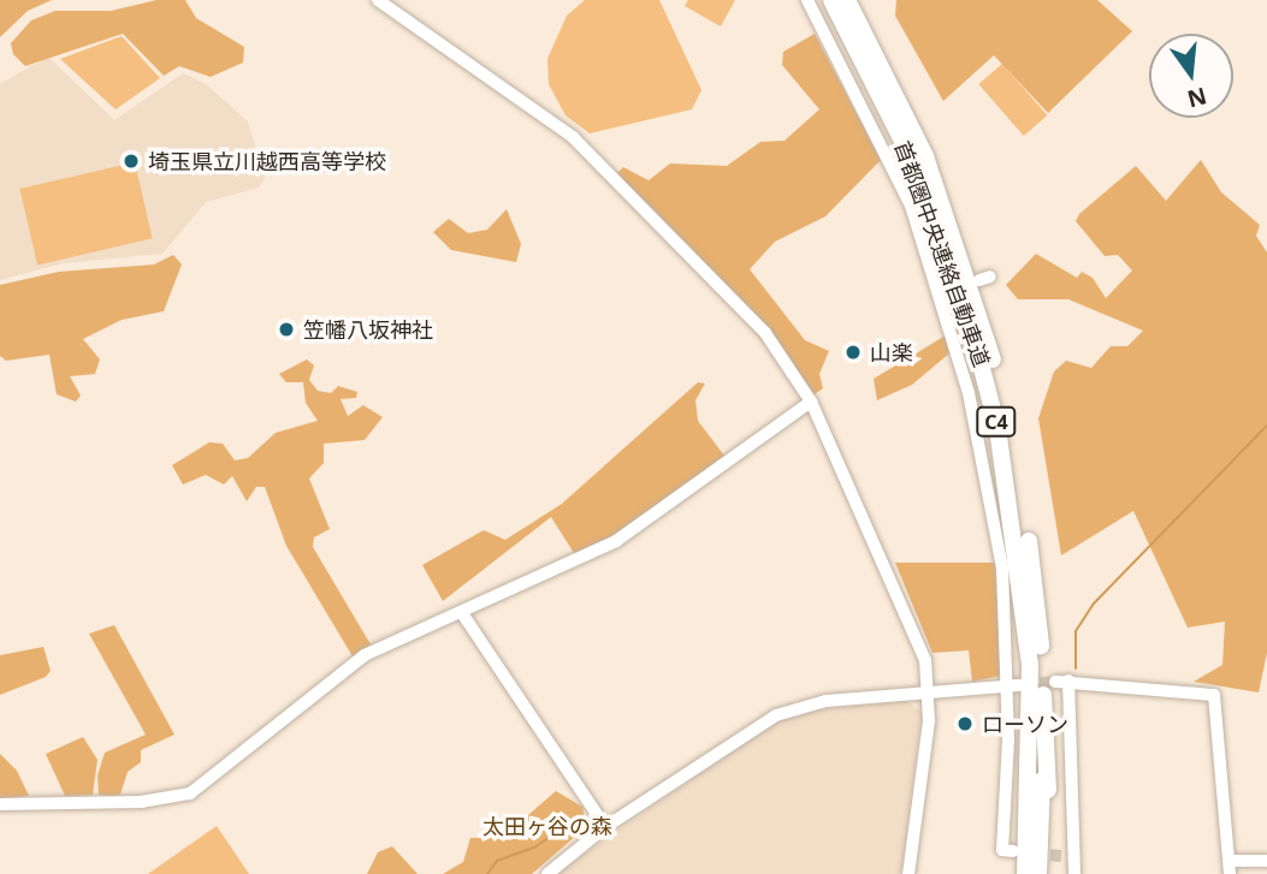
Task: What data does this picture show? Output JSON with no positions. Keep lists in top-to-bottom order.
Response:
{
  "streets": {
    "highway": ["首都圏中央連絡自動車道", "C4"]
  },
  "parks": ["太田ヶ谷の森"],
  "places": [
    "埼玉県立川越西高等学校",
    "笠幡八坂神社",
    "山楽",
    "ローソン"
  ],
  "north": "bottom"
}
